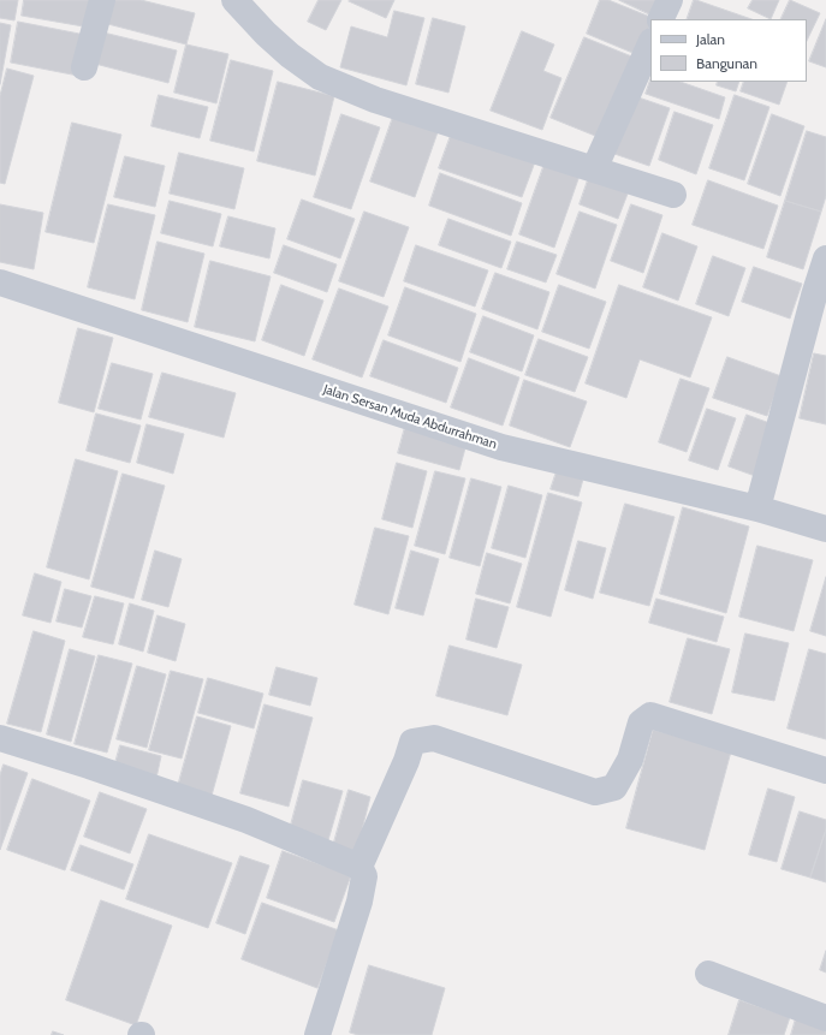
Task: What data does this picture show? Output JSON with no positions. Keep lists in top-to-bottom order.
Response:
{
  "streets": {
    "street": ["Jalan Sersan Muda Abdurrahman"]
  },
  "legend": ["Jalan", "Bangunan"]
}
